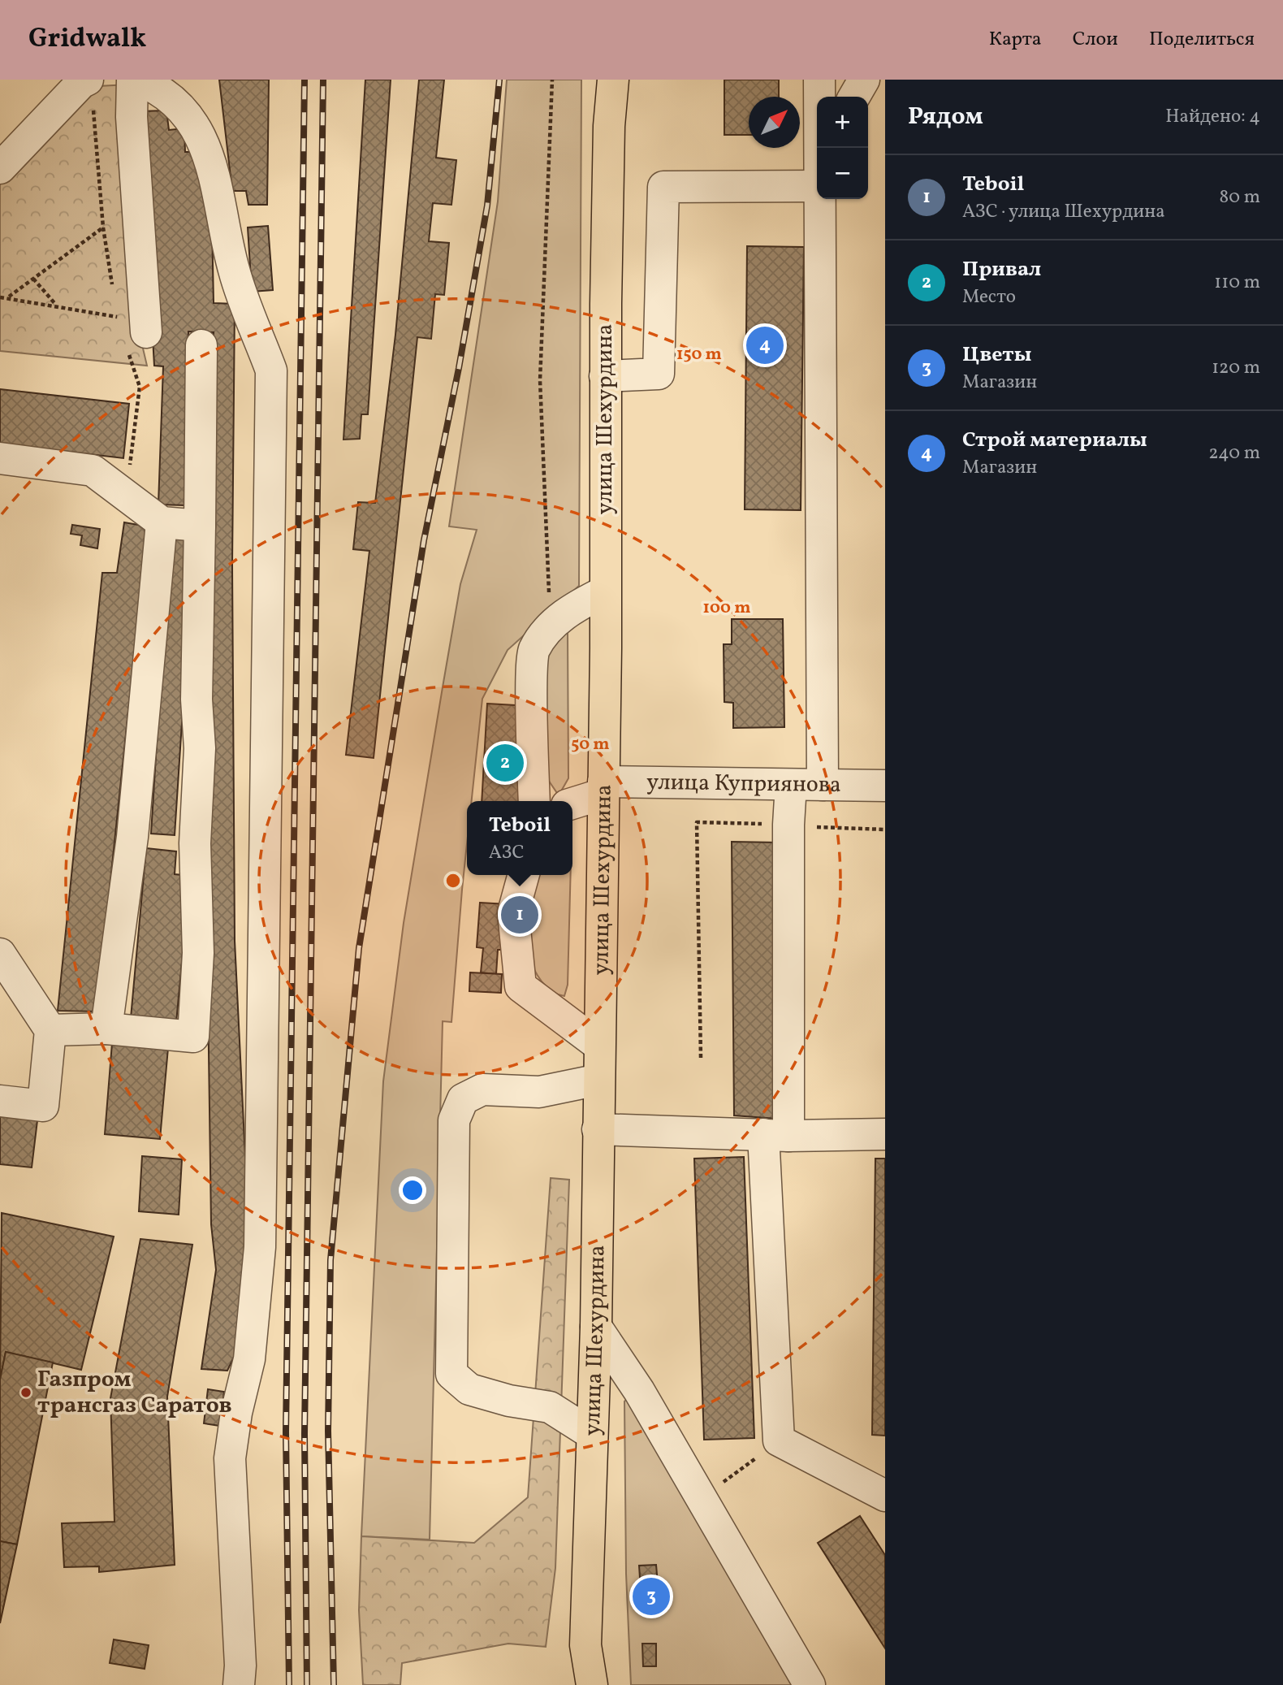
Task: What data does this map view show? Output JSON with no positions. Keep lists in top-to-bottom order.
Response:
{
  "streets": {
    "main road": ["улица Шехурдина"],
    "street": ["улица Куприянова"]
  },
  "crossings": [
    ["улица Шехурдина", "улица Куприянова"]
  ],
  "places": ["Газпром трансгаз Саратов"],
  "north": "top right",
  "page": {
    "header": "Gridwalk",
    "nav": ["Карта", "Слои", "Поделиться"],
    "heading": ["Рядом", "Найдено: 4"],
    "map_buttons": ["+", "−"],
    "list": [
      {
        "mark": "1",
        "name": "Teboil",
        "note": "АЗС · улица Шехурдина",
        "value": "80 m"
      },
      {
        "mark": "2",
        "name": "Привал",
        "note": "Место",
        "value": "110 m"
      },
      {
        "mark": "3",
        "name": "Цветы",
        "note": "Магазин",
        "value": "120 m"
      },
      {
        "mark": "4",
        "name": "Строй материалы",
        "note": "Магазин",
        "value": "240 m"
      }
    ],
    "pins": [
      "4",
      "2",
      "1",
      "3"
    ],
    "popup": ["Teboil", "АЗС"]
  },
  "rings": ["150 m", "100 m", "50 m"]
}
